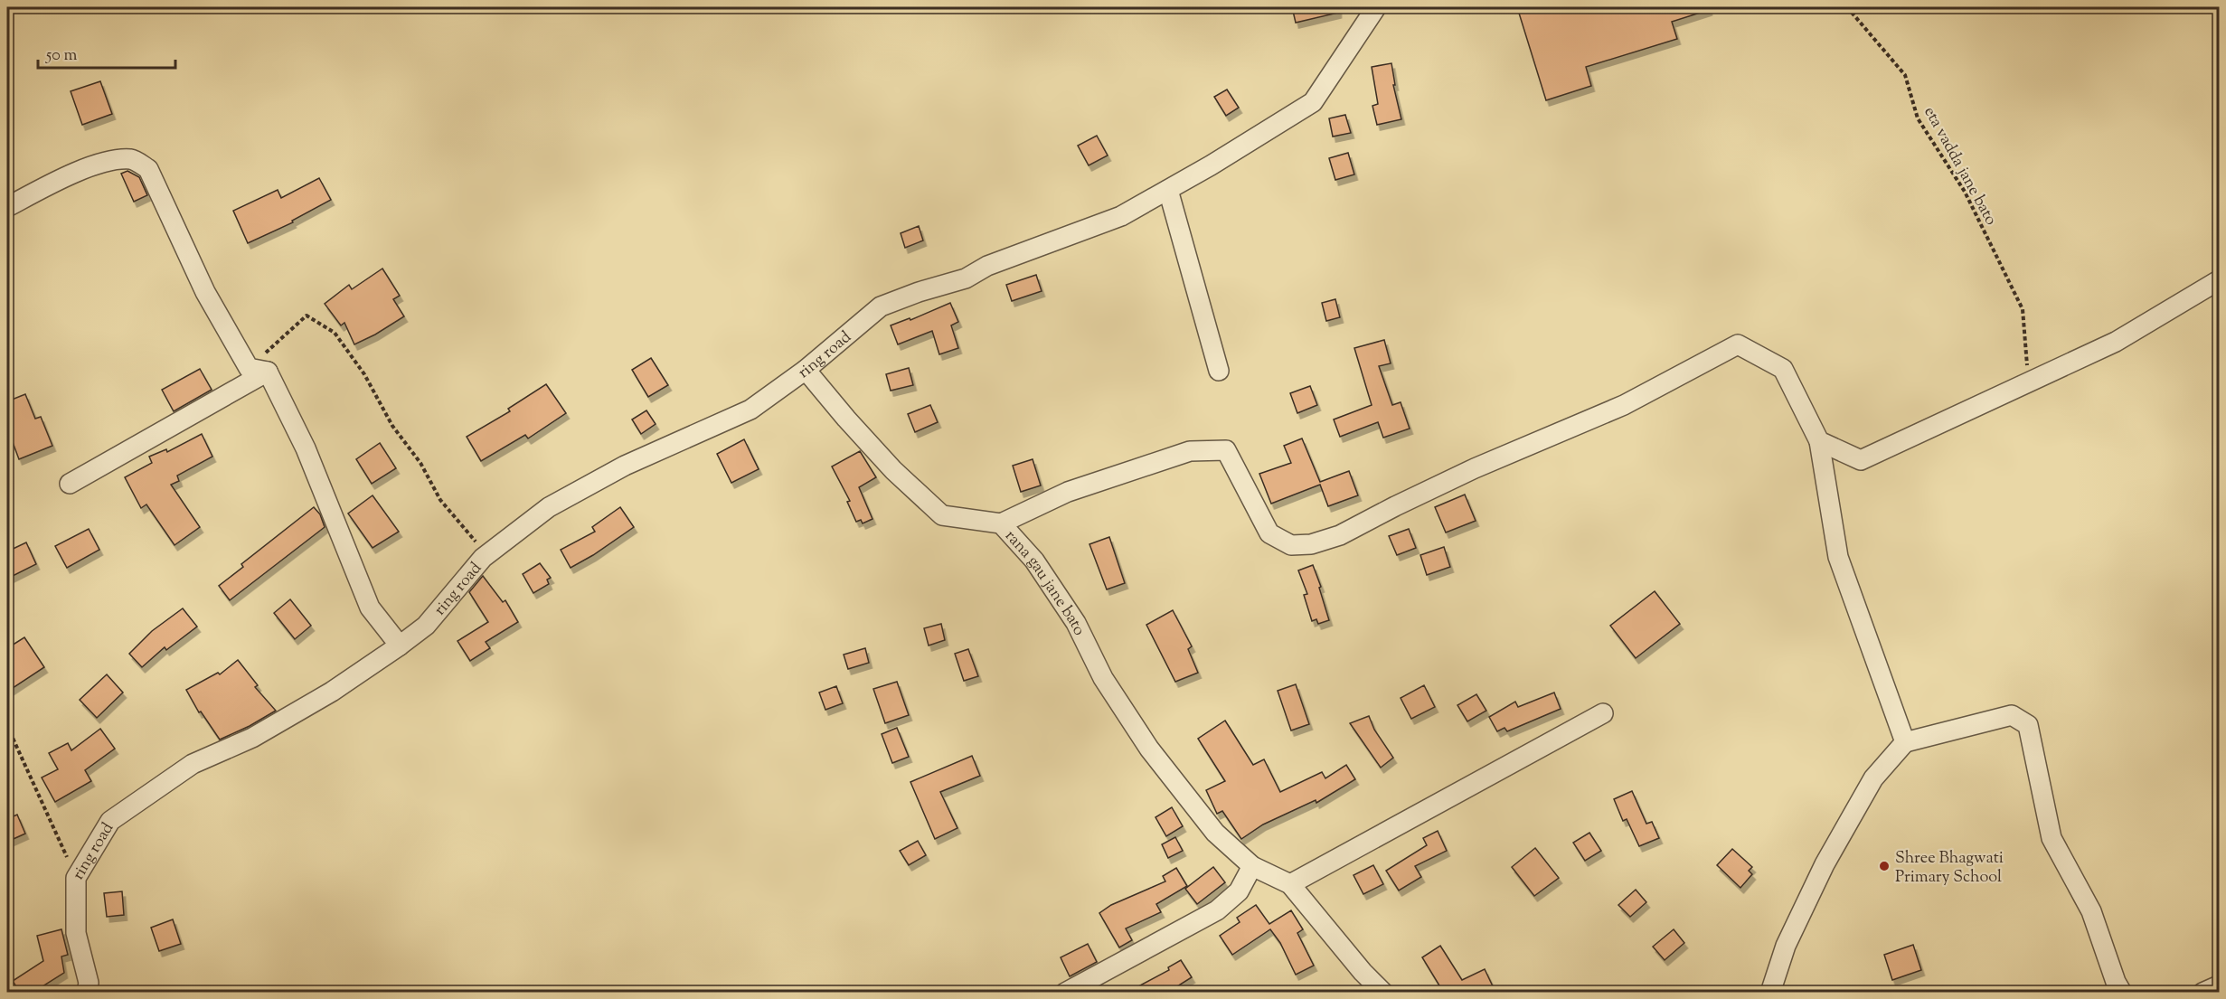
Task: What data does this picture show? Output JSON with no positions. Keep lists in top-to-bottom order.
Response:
{
  "streets": {
    "street": ["ring road", "rana gau jane bato"],
    "path": ["eta vadda jane bato"]
  },
  "crossings": [
    ["ring road", "rana gau jane bato"]
  ],
  "places": ["Shree Bhagwati Primary School"],
  "scale_bar": "50 m"
}
